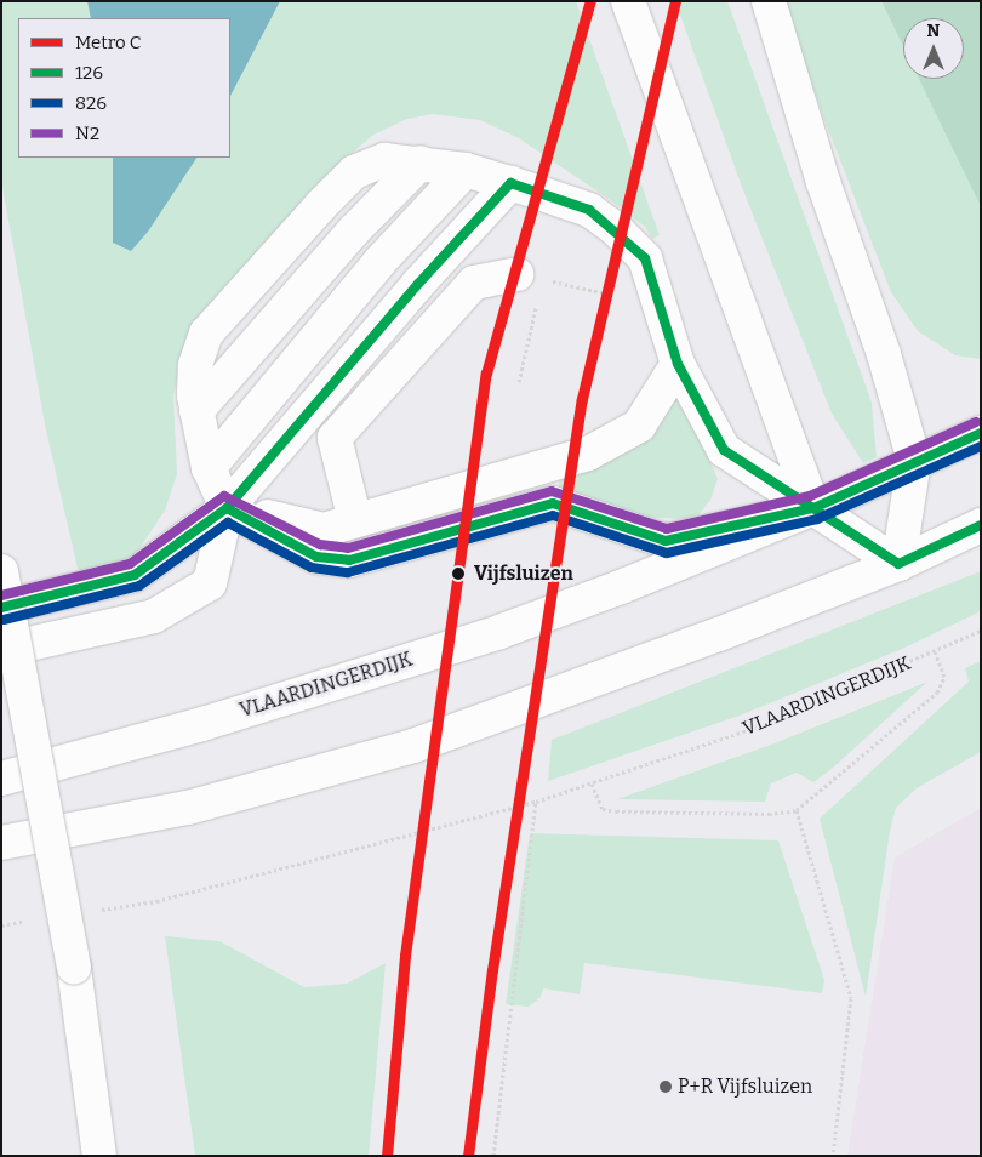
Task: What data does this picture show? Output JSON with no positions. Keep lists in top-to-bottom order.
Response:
{
  "streets": {
    "main road": ["VLAARDINGERDIJK"]
  },
  "places": ["Vijfsluizen", "P+R Vijfsluizen"],
  "lines": [
    "metro line C",
    "transit line 126",
    "transit line N2",
    "transit line 826"
  ],
  "legend": [
    "Metro C",
    "126",
    "826",
    "N2"
  ],
  "north": "top"
}
